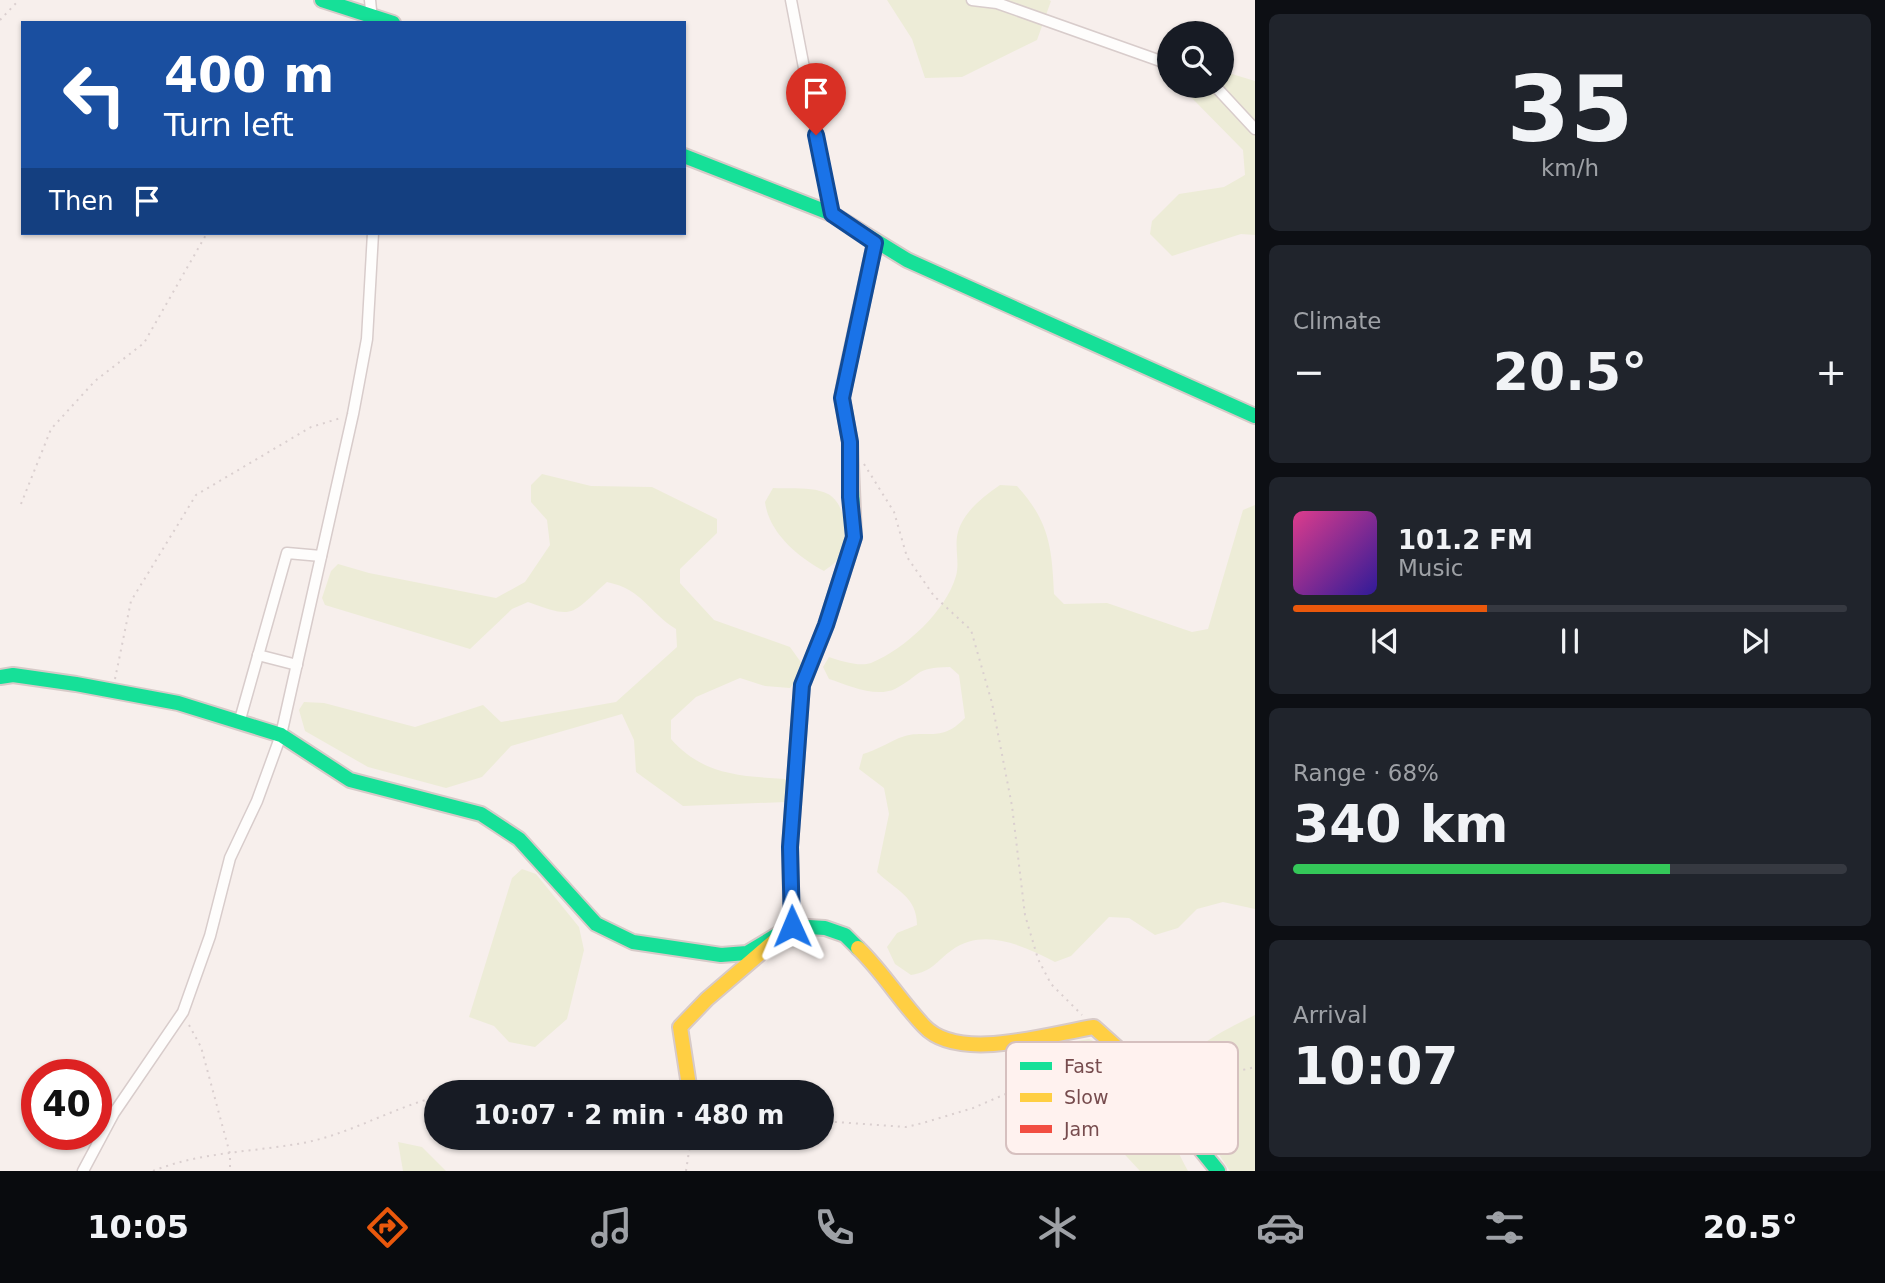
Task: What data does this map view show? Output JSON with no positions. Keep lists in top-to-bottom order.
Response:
{
  "legend": ["Fast", "Slow", "Jam"],
  "page": {
    "tile": [
      ["35", "km/h"],
      "Climate",
      ["Range · 68%", "340 km"],
      ["Arrival", "10:07"]
    ],
    "turn": ["400 m", "Turn left"],
    "then": "Then",
    "heat": ["−", "20.5°", "+"],
    "song": ["101.2 FM", "Music"],
    "limit": "40",
    "trip": "10:07 · 2 min · 480 m",
    "tabs": ["10:05", "20.5°"]
  }
}
